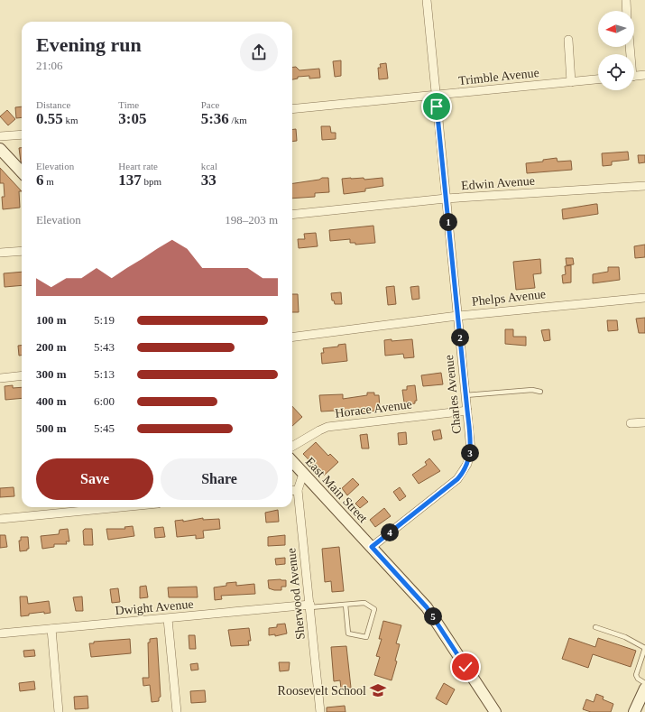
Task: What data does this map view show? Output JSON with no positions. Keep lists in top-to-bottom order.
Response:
{
  "streets": {
    "street": [
      "Trimble Avenue",
      "Edwin Avenue",
      "Phelps Avenue",
      "Charles Avenue",
      "Horace Avenue",
      "East Main Street",
      "Sherwood Avenue",
      "Dwight Avenue"
    ]
  },
  "crossings": [
    ["Trimble Avenue", "Charles Avenue"],
    ["Edwin Avenue", "Charles Avenue"],
    ["Phelps Avenue", "Charles Avenue"],
    ["Charles Avenue", "Horace Avenue"],
    ["Charles Avenue", "East Main Street"],
    ["East Main Street", "Sherwood Avenue"],
    ["Sherwood Avenue", "Dwight Avenue"]
  ],
  "places": {
    "school or university": ["Roosevelt School"]
  },
  "north": "left",
  "page": {
    "heading": ["Evening run", "21:06"],
    "stats": [
      ["Distance", "0.55 km"],
      ["Time", "3:05"],
      ["Pace", "5:36 /km"],
      ["Elevation", "6 m"],
      ["Heart rate", "137 bpm"],
      ["kcal", "33"]
    ],
    "chart": ["Elevation", "198–203 m"],
    "pins": [
      "1",
      "2",
      "3",
      "4",
      "5"
    ],
    "list": [
      {
        "name": "100 m",
        "note": "5:19"
      },
      {
        "name": "200 m",
        "note": "5:43"
      },
      {
        "name": "300 m",
        "note": "5:13"
      },
      {
        "name": "400 m",
        "note": "6:00"
      },
      {
        "name": "500 m",
        "note": "5:45"
      }
    ],
    "buttons": ["Save", "Share"]
  }
}
